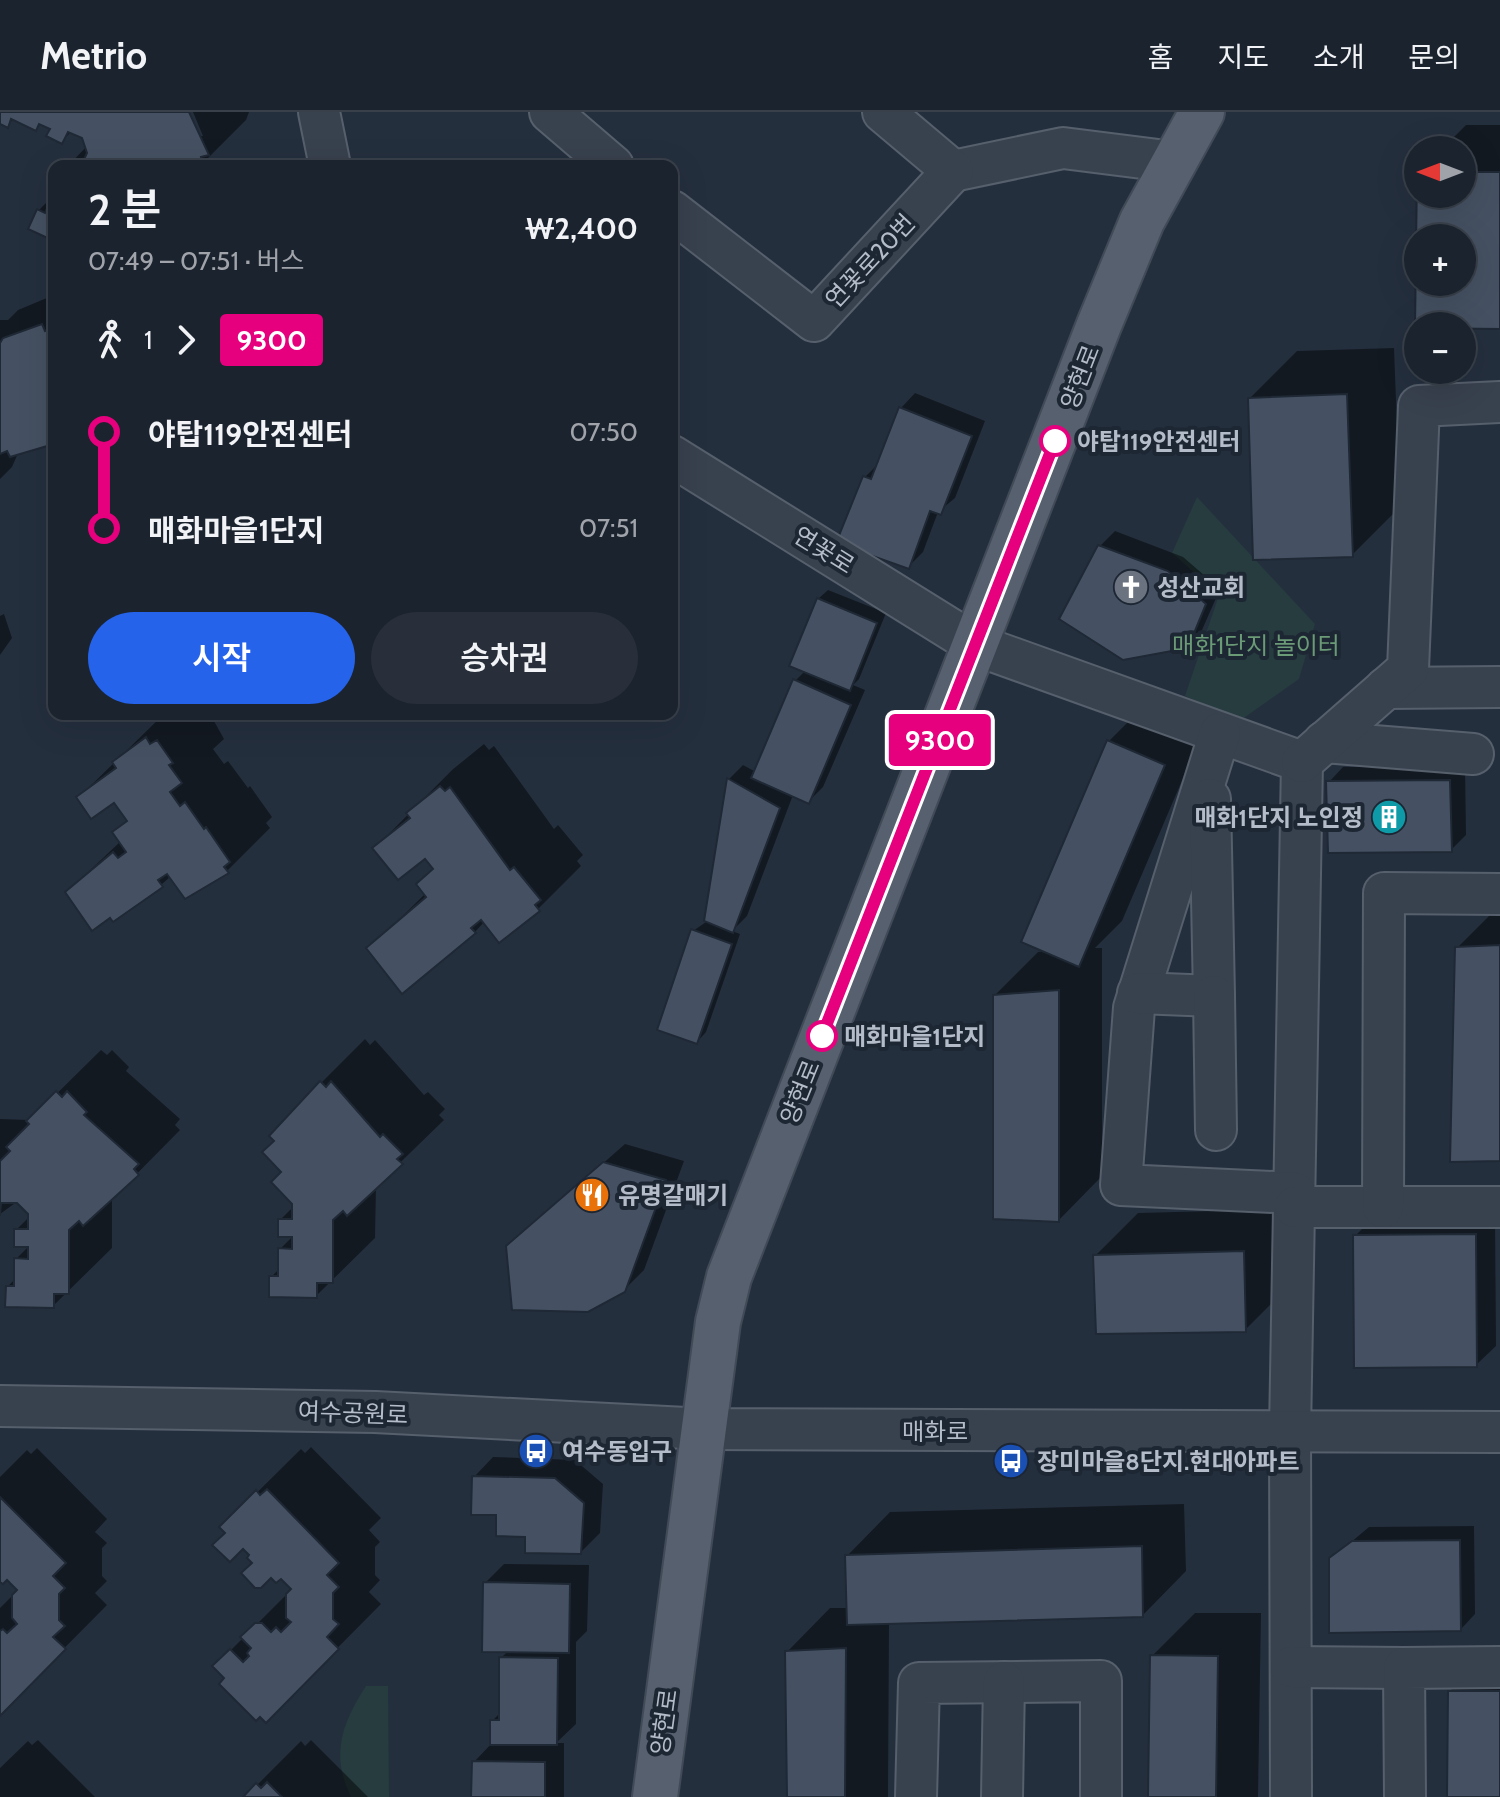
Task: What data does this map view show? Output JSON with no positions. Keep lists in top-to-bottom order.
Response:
{
  "streets": {
    "main road": ["양현로"],
    "street": [
      "연꽃로20번",
      "연꽃로",
      "여수공원로",
      "매화로"
    ]
  },
  "crossings": [
    ["양현로", "연꽃로"],
    ["양현로", "여수공원로"],
    ["양현로", "매화로"],
    ["여수공원로", "매화로"]
  ],
  "parks": ["매화1단지 놀이터"],
  "places": {
    "other": ["야탑119안전센터", "매화마을1단지"],
    "church": ["성산교회"],
    "building": ["매화1단지 노인정"],
    "restaurant": ["유명갈매기"],
    "bus stop": ["여수동입구", "장미마을8단지.현대아파트"]
  },
  "lines": ["bus line 9300"],
  "north": "left",
  "page": {
    "header": "Metrio",
    "nav": [
      "홈",
      "지도",
      "소개",
      "문의"
    ],
    "on_map": "9300",
    "map_buttons": ["+", "−"],
    "heading": ["2 분", "07:49 – 07:51 · 버스", "₩2,400"],
    "legs": ["1", "9300"],
    "list": [
      {
        "name": "야탑119안전센터",
        "value": "07:50"
      },
      {
        "name": "매화마을1단지",
        "value": "07:51"
      }
    ],
    "buttons": ["시작", "승차권"]
  }
}
